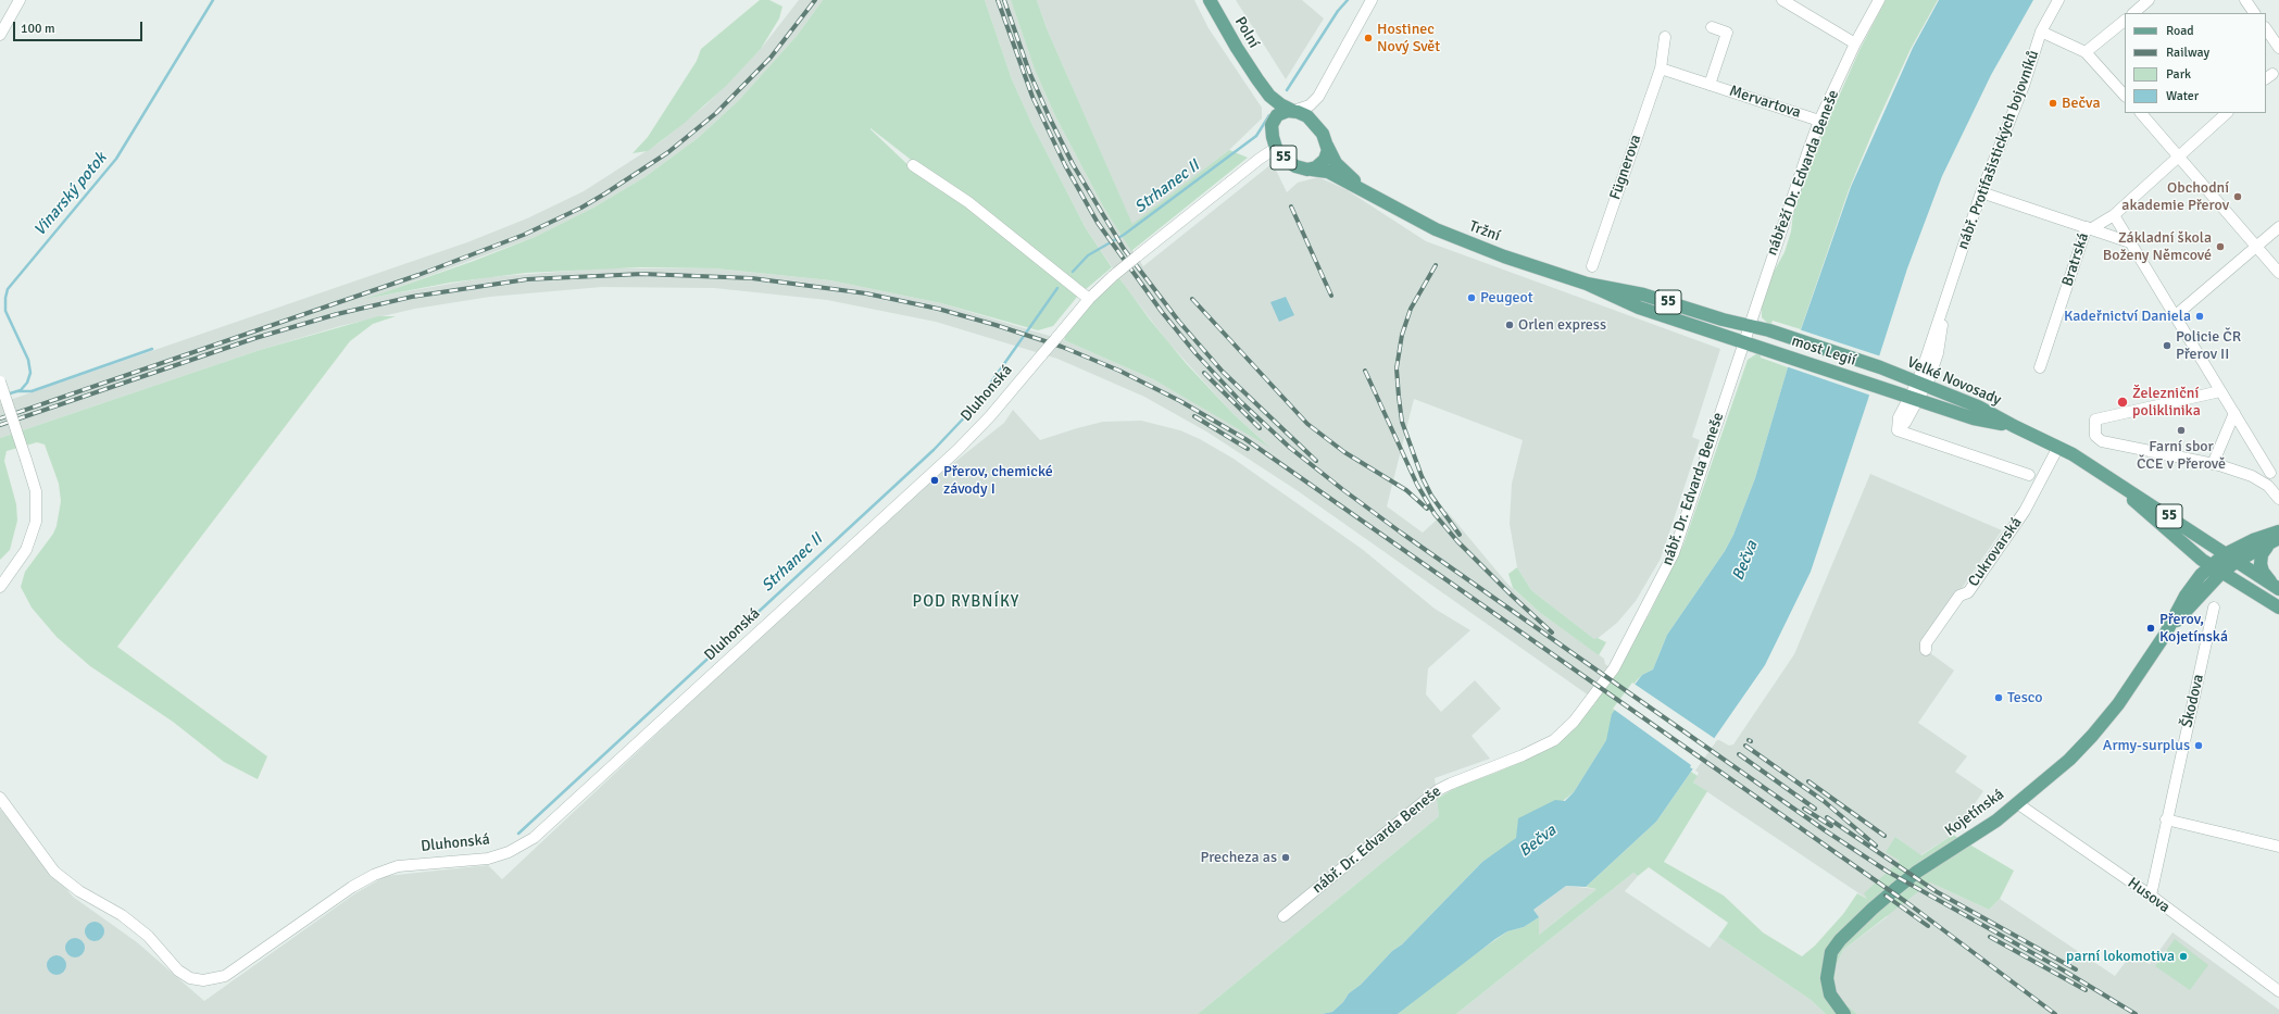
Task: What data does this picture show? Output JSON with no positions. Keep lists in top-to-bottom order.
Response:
{
  "streets": {
    "main road": [
      "Polní",
      "55",
      "Tržní",
      "most Legií",
      "Velké Novosady",
      "Kojetínská"
    ],
    "street": [
      "Mervartova",
      "nábř. Protifašistických bojovníků",
      "Fügnerova",
      "nábřeží Dr. Edvarda Beneše",
      "Bratrská",
      "Dluhonská",
      "nábř. Dr. Edvarda Beneše",
      "Cukrovarská",
      "Škodova",
      "Husova"
    ]
  },
  "crossings": [
    ["Polní", "55"],
    ["Polní", "Tržní"],
    ["Polní", "Dluhonská"],
    ["Mervartova", "Fügnerova"],
    ["Mervartova", "nábřeží Dr. Edvarda Beneše"],
    ["nábř. Protifašistických bojovníků", "Velké Novosady"],
    ["55", "Tržní"],
    ["55", "Velké Novosady"],
    ["55", "Dluhonská"],
    ["55", "Kojetínská"],
    ["nábřeží Dr. Edvarda Beneše", "Tržní"],
    ["nábřeží Dr. Edvarda Beneše", "nábř. Dr. Edvarda Beneše"],
    ["Tržní", "most Legií"],
    ["Tržní", "Dluhonská"],
    ["Tržní", "nábř. Dr. Edvarda Beneše"],
    ["most Legií", "Velké Novosady"],
    ["Velké Novosady", "Cukrovarská"],
    ["Velké Novosady", "Kojetínská"],
    ["Škodova", "Husova"],
    ["Kojetínská", "Husova"]
  ],
  "districts": ["POD RYBNÍKY"],
  "water": ["Strhanec II", "Vinarský potok", "Bečva"],
  "places": [
    "Hostinec Nový Svět",
    "Bečva",
    "Obchodní akademie Přerov",
    "Základní škola Boženy Němcové",
    "Peugeot",
    "Kadeřnictví Daniela",
    "Orlen express",
    "Policie ČR Přerov II",
    "Železniční poliklinika",
    "Farní sbor ČCE v Přerově",
    "Přerov, chemické závody I",
    "Přerov, Kojetínská",
    "Tesco",
    "Army-surplus",
    "Precheza as",
    "parní lokomotiva"
  ],
  "legend": [
    "Road",
    "Railway",
    "Park",
    "Water"
  ],
  "scale_bar": "100 m"
}
